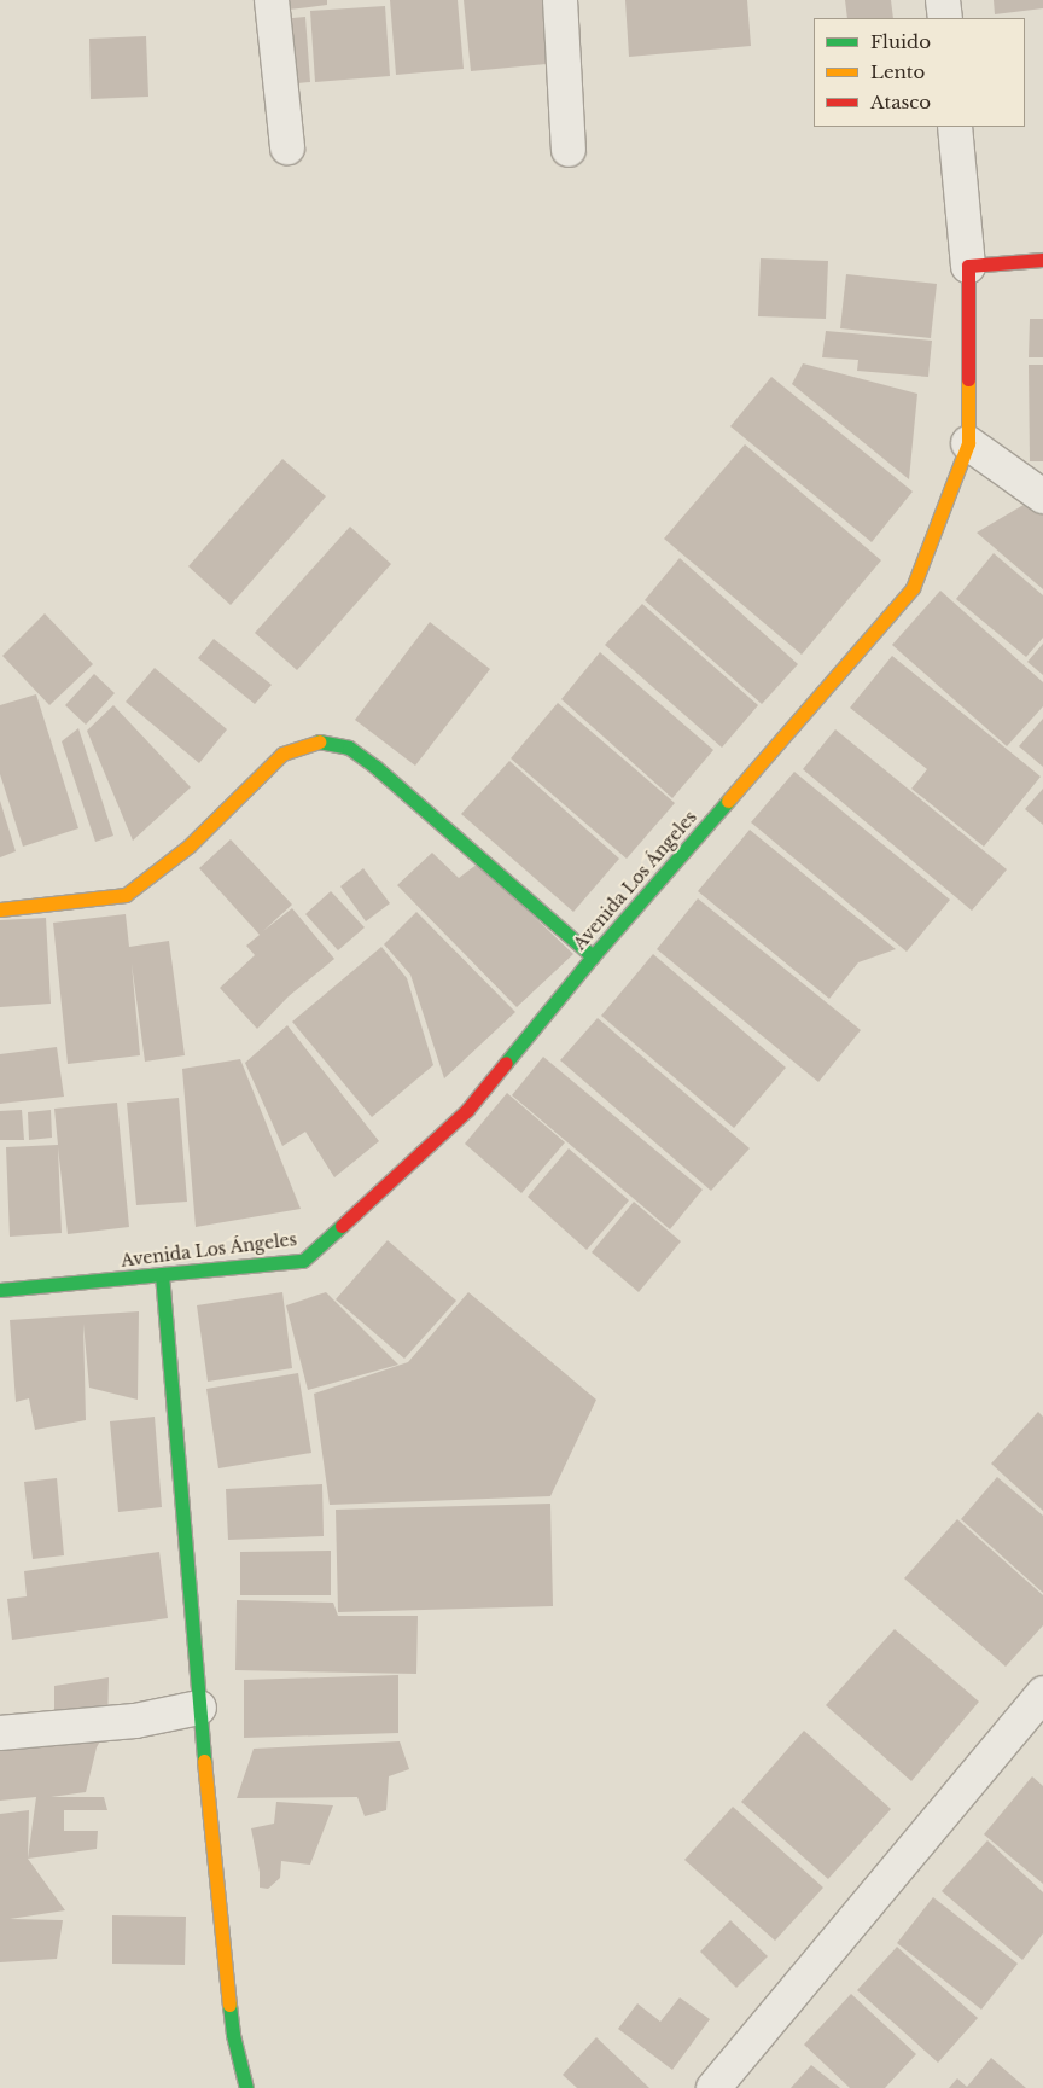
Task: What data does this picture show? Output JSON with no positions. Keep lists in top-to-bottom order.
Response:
{
  "streets": {
    "street": ["Avenida Los Ángeles"]
  },
  "legend": ["Fluido", "Lento", "Atasco"]
}
